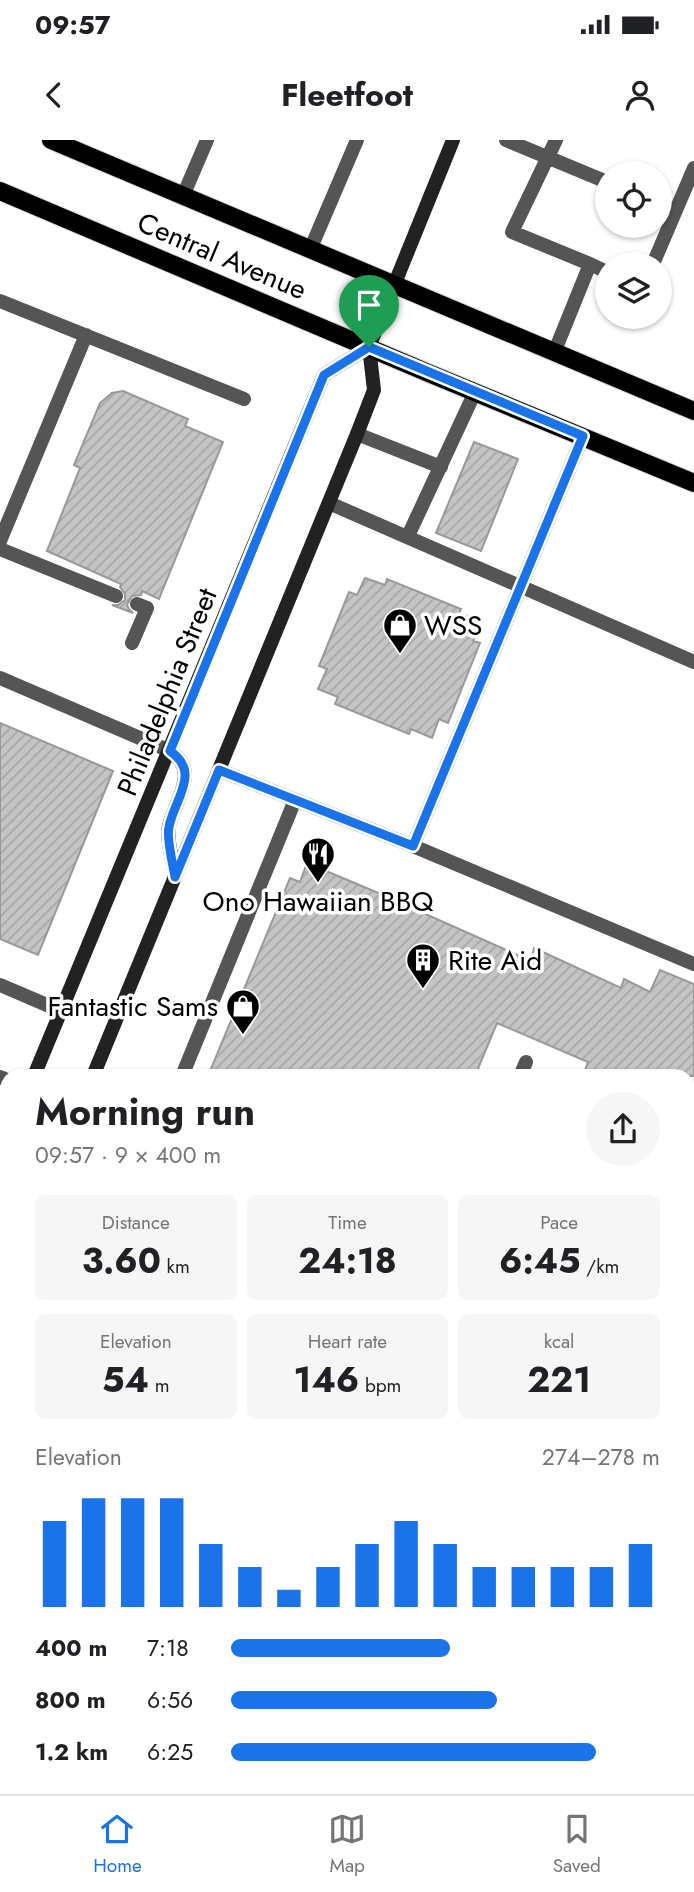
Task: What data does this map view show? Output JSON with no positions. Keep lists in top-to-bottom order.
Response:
{
  "streets": {
    "main road": ["Central Avenue", "Philadelphia Street"]
  },
  "crossings": [
    ["Central Avenue", "Philadelphia Street"]
  ],
  "places": {
    "shop": ["WSS", "Fantastic Sams"],
    "restaurant": ["Ono Hawaiian BBQ"],
    "building": ["Rite Aid"]
  },
  "page": {
    "status": "09:57",
    "header": "Fleetfoot",
    "heading": ["Morning run", "09:57 · 9 × 400 m"],
    "stats": [
      ["Distance", "3.60 km"],
      ["Time", "24:18"],
      ["Pace", "6:45 /km"],
      ["Elevation", "54 m"],
      ["Heart rate", "146 bpm"],
      ["kcal", "221"]
    ],
    "chart": ["Elevation", "274–278 m"],
    "list": [
      {
        "name": "400 m",
        "note": "7:18"
      },
      {
        "name": "800 m",
        "note": "6:56"
      },
      {
        "name": "1.2 km",
        "note": "6:25"
      }
    ],
    "tabs": ["Home", "Map", "Saved"]
  }
}
